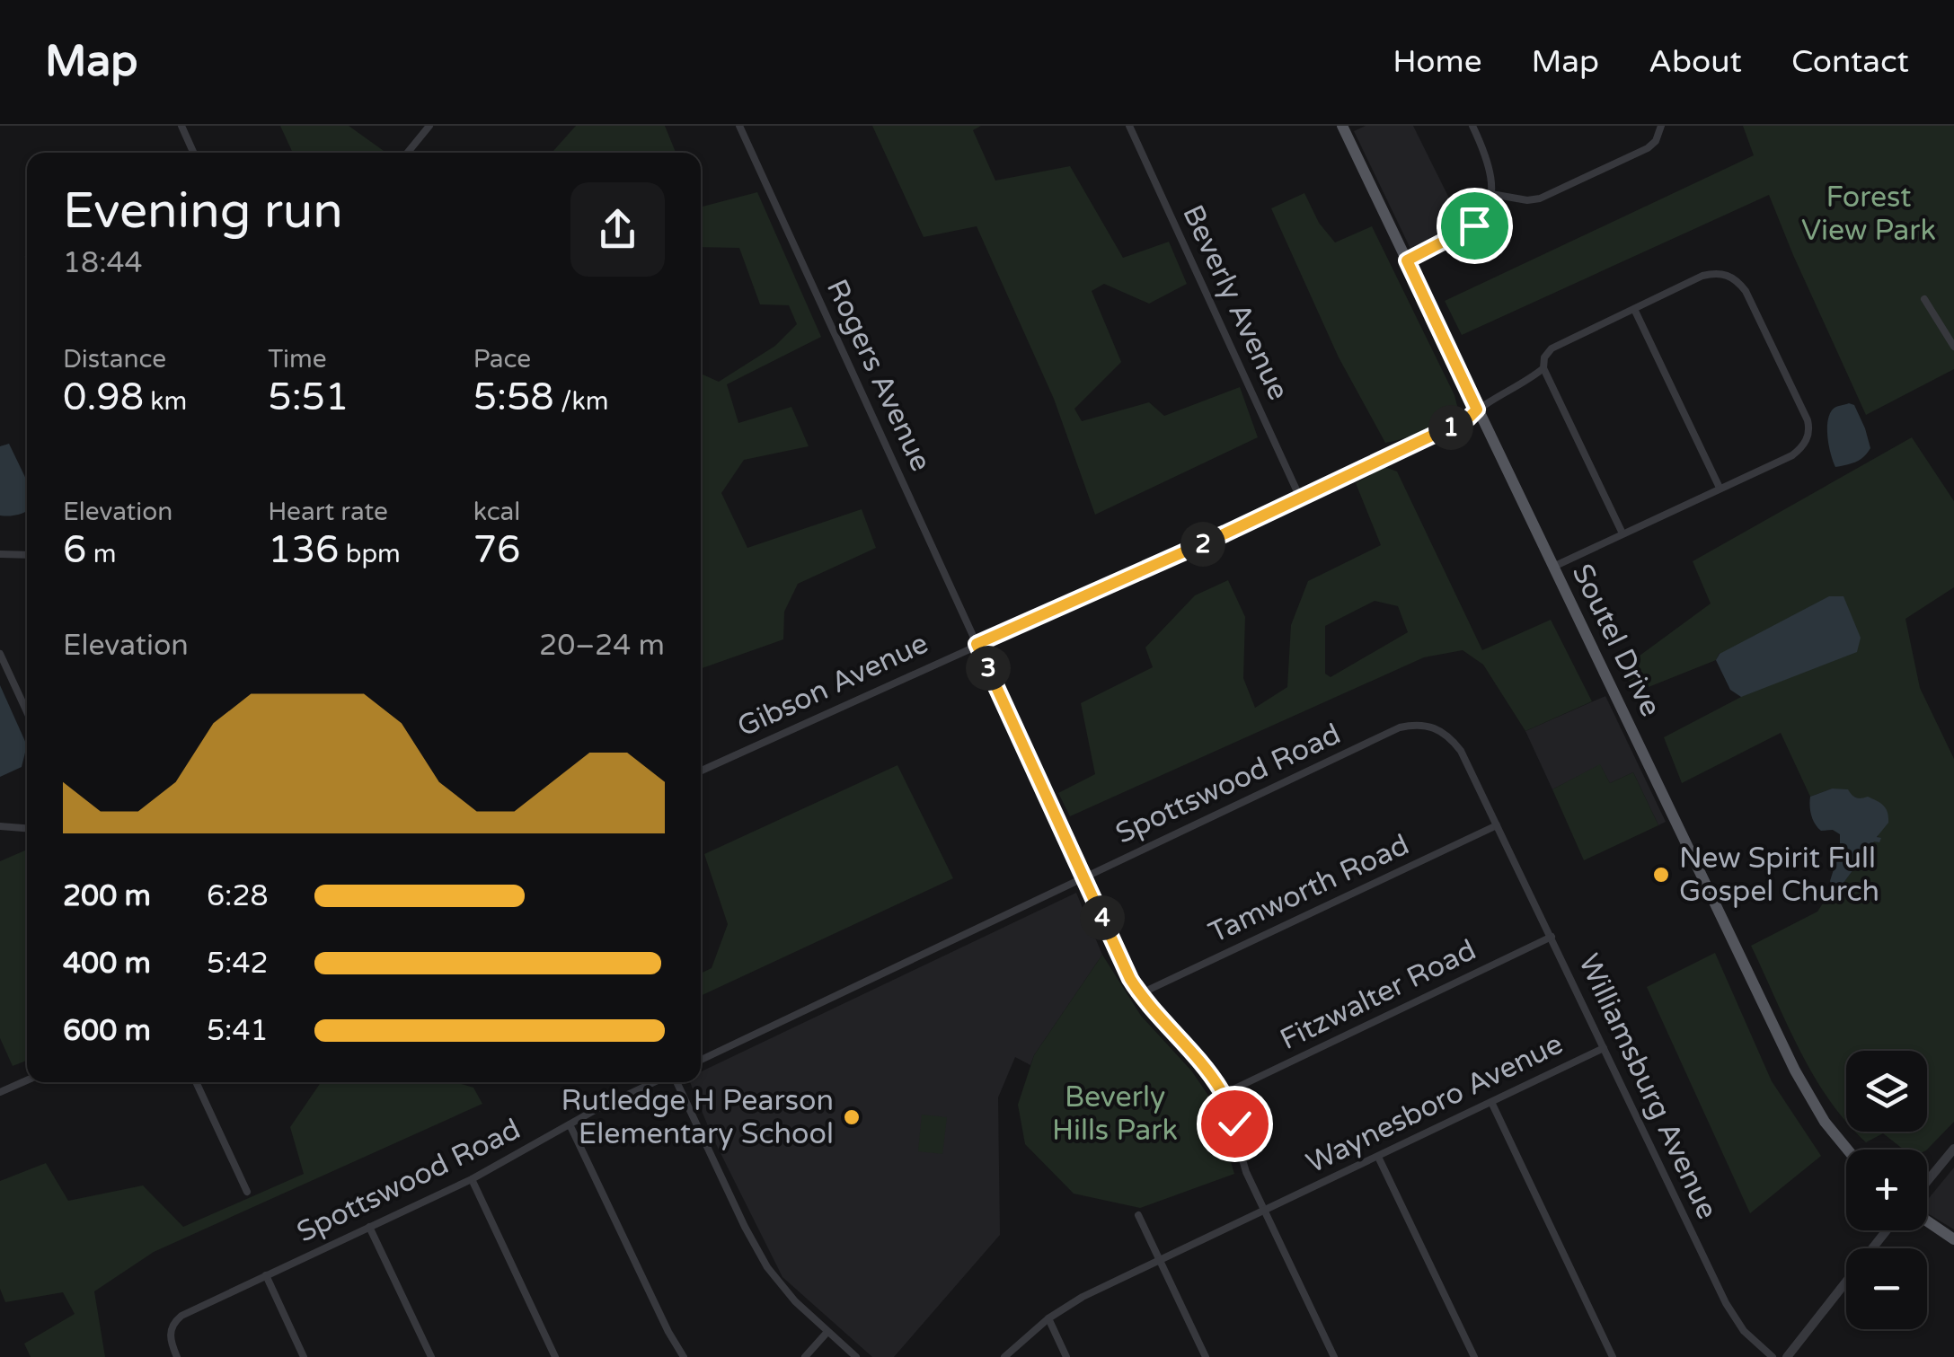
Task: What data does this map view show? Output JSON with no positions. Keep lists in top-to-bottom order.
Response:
{
  "streets": {
    "main road": ["Soutel Drive"],
    "street": [
      "Beverly Avenue",
      "Rogers Avenue",
      "Gibson Avenue",
      "Spottswood Road",
      "Tamworth Road",
      "Fitzwalter Road",
      "Williamsburg Avenue",
      "Waynesboro Avenue"
    ]
  },
  "crossings": [
    ["Beverly Avenue", "Gibson Avenue"],
    ["Rogers Avenue", "Gibson Avenue"],
    ["Rogers Avenue", "Spottswood Road"],
    ["Rogers Avenue", "Tamworth Road"],
    ["Rogers Avenue", "Fitzwalter Road"],
    ["Soutel Drive", "Gibson Avenue"],
    ["Spottswood Road", "Tamworth Road"],
    ["Spottswood Road", "Williamsburg Avenue"],
    ["Tamworth Road", "Williamsburg Avenue"],
    ["Fitzwalter Road", "Williamsburg Avenue"],
    ["Williamsburg Avenue", "Waynesboro Avenue"]
  ],
  "parks": ["Forest View Park", "Beverly Hills Park"],
  "places": ["New Spirit Full Gospel Church", "Rutledge H Pearson Elementary School"],
  "page": {
    "header": "Map",
    "nav": [
      "Home",
      "Map",
      "About",
      "Contact"
    ],
    "heading": ["Evening run", "18:44"],
    "stats": [
      ["Distance", "0.98 km"],
      ["Time", "5:51"],
      ["Pace", "5:58 /km"],
      ["Elevation", "6 m"],
      ["Heart rate", "136 bpm"],
      ["kcal", "76"]
    ],
    "pins": [
      "1",
      "2",
      "3",
      "4"
    ],
    "chart": ["Elevation", "20–24 m"],
    "list": [
      {
        "name": "200 m",
        "note": "6:28"
      },
      {
        "name": "400 m",
        "note": "5:42"
      },
      {
        "name": "600 m",
        "note": "5:41"
      }
    ],
    "map_buttons": ["+", "−"]
  }
}
